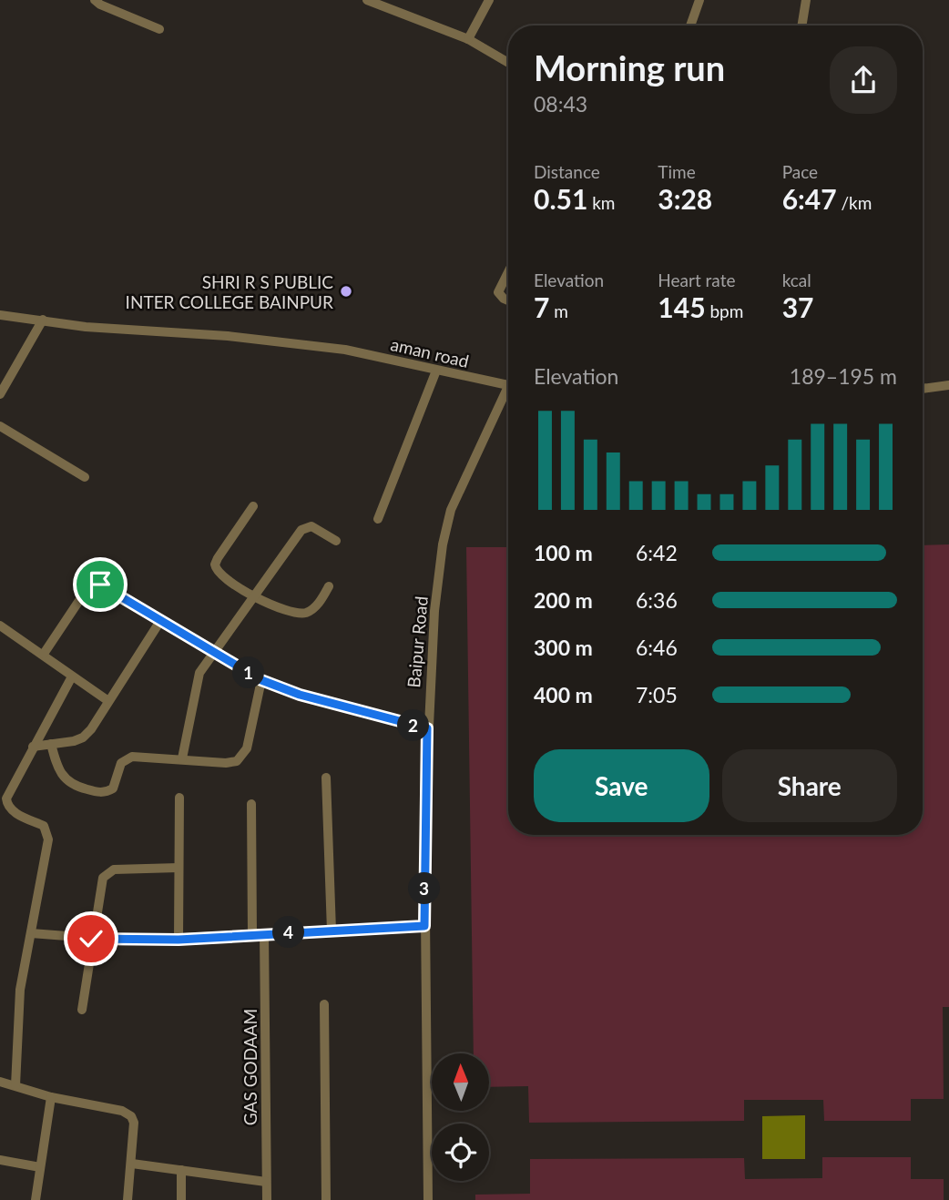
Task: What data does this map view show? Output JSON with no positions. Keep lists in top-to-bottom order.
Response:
{
  "streets": {
    "street": ["aman road", "Baipur Road", "GAS GODAAM"]
  },
  "crossings": [
    ["aman road", "Baipur Road"]
  ],
  "places": ["SHRI R S PUBLIC INTER COLLEGE BAINPUR"],
  "north": "top",
  "page": {
    "heading": ["Morning run", "08:43"],
    "stats": [
      ["Distance", "0.51 km"],
      ["Time", "3:28"],
      ["Pace", "6:47 /km"],
      ["Elevation", "7 m"],
      ["Heart rate", "145 bpm"],
      ["kcal", "37"]
    ],
    "chart": ["Elevation", "189–195 m"],
    "list": [
      {
        "name": "100 m",
        "note": "6:42"
      },
      {
        "name": "200 m",
        "note": "6:36"
      },
      {
        "name": "300 m",
        "note": "6:46"
      },
      {
        "name": "400 m",
        "note": "7:05"
      }
    ],
    "pins": [
      "1",
      "2",
      "3",
      "4"
    ],
    "buttons": ["Save", "Share"]
  }
}
